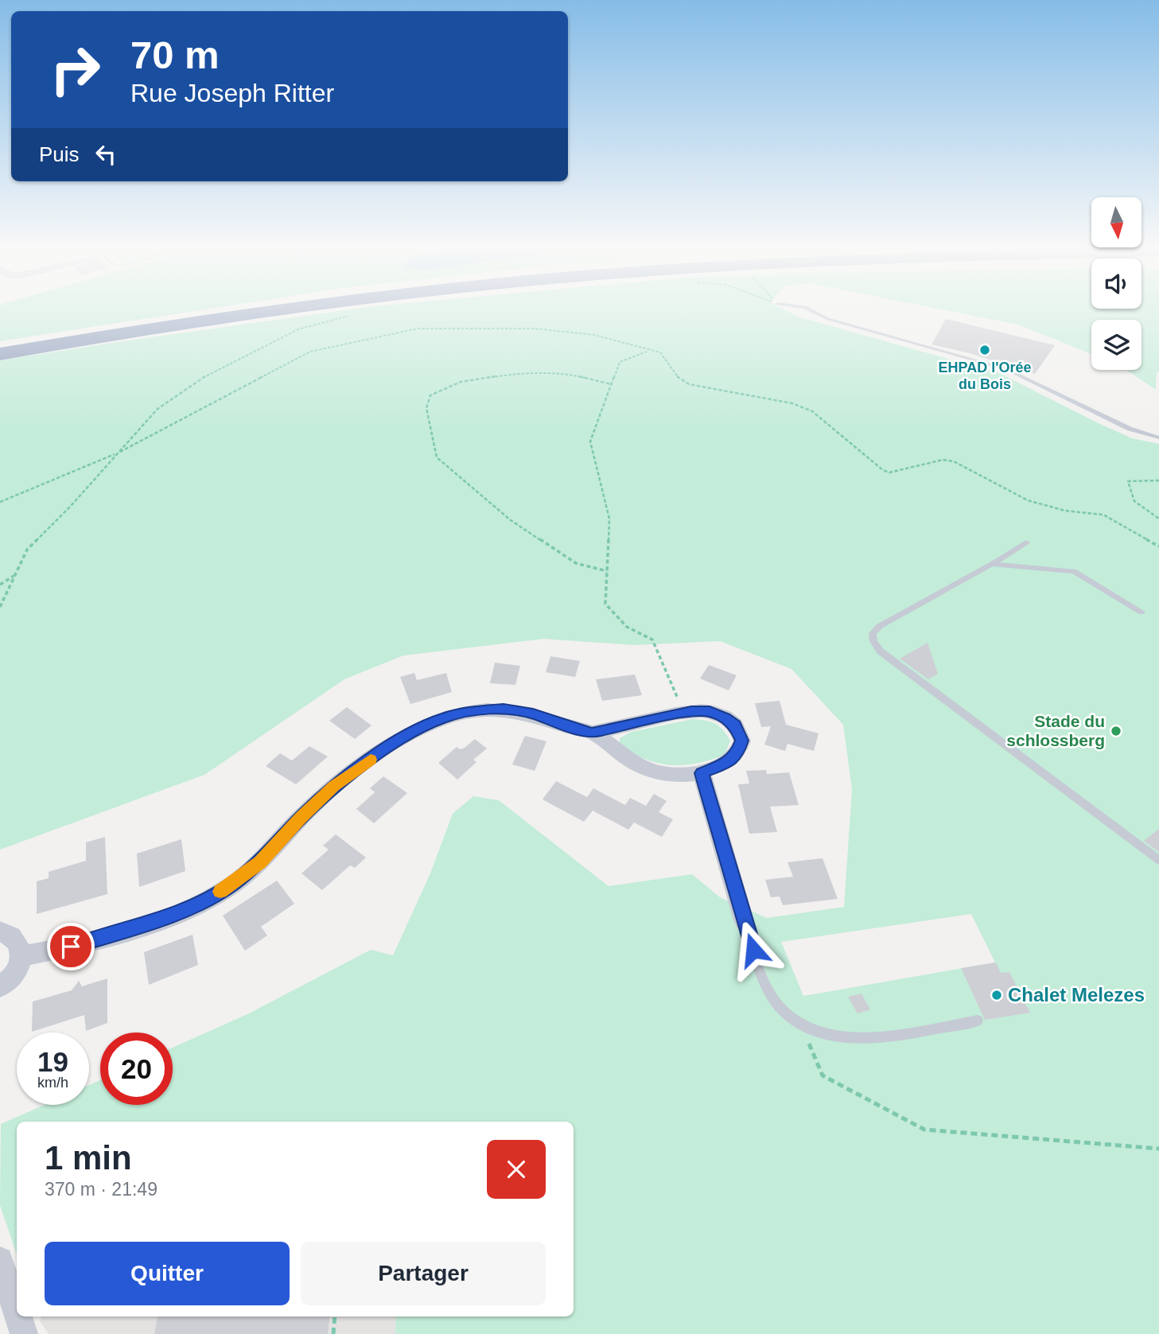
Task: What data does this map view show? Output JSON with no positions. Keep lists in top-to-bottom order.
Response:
{
  "places": ["EHPAD l'Orée du Bois", "Stade du schlossberg", "Chalet Melezes"],
  "north": "bottom",
  "page": {
    "turn": ["70 m", "Rue Joseph Ritter"],
    "then": "Puis",
    "speed": "19 km/h",
    "limit": "20",
    "heading": ["1 min", "370 m · 21:49"],
    "buttons": ["Quitter", "Partager"]
  }
}
